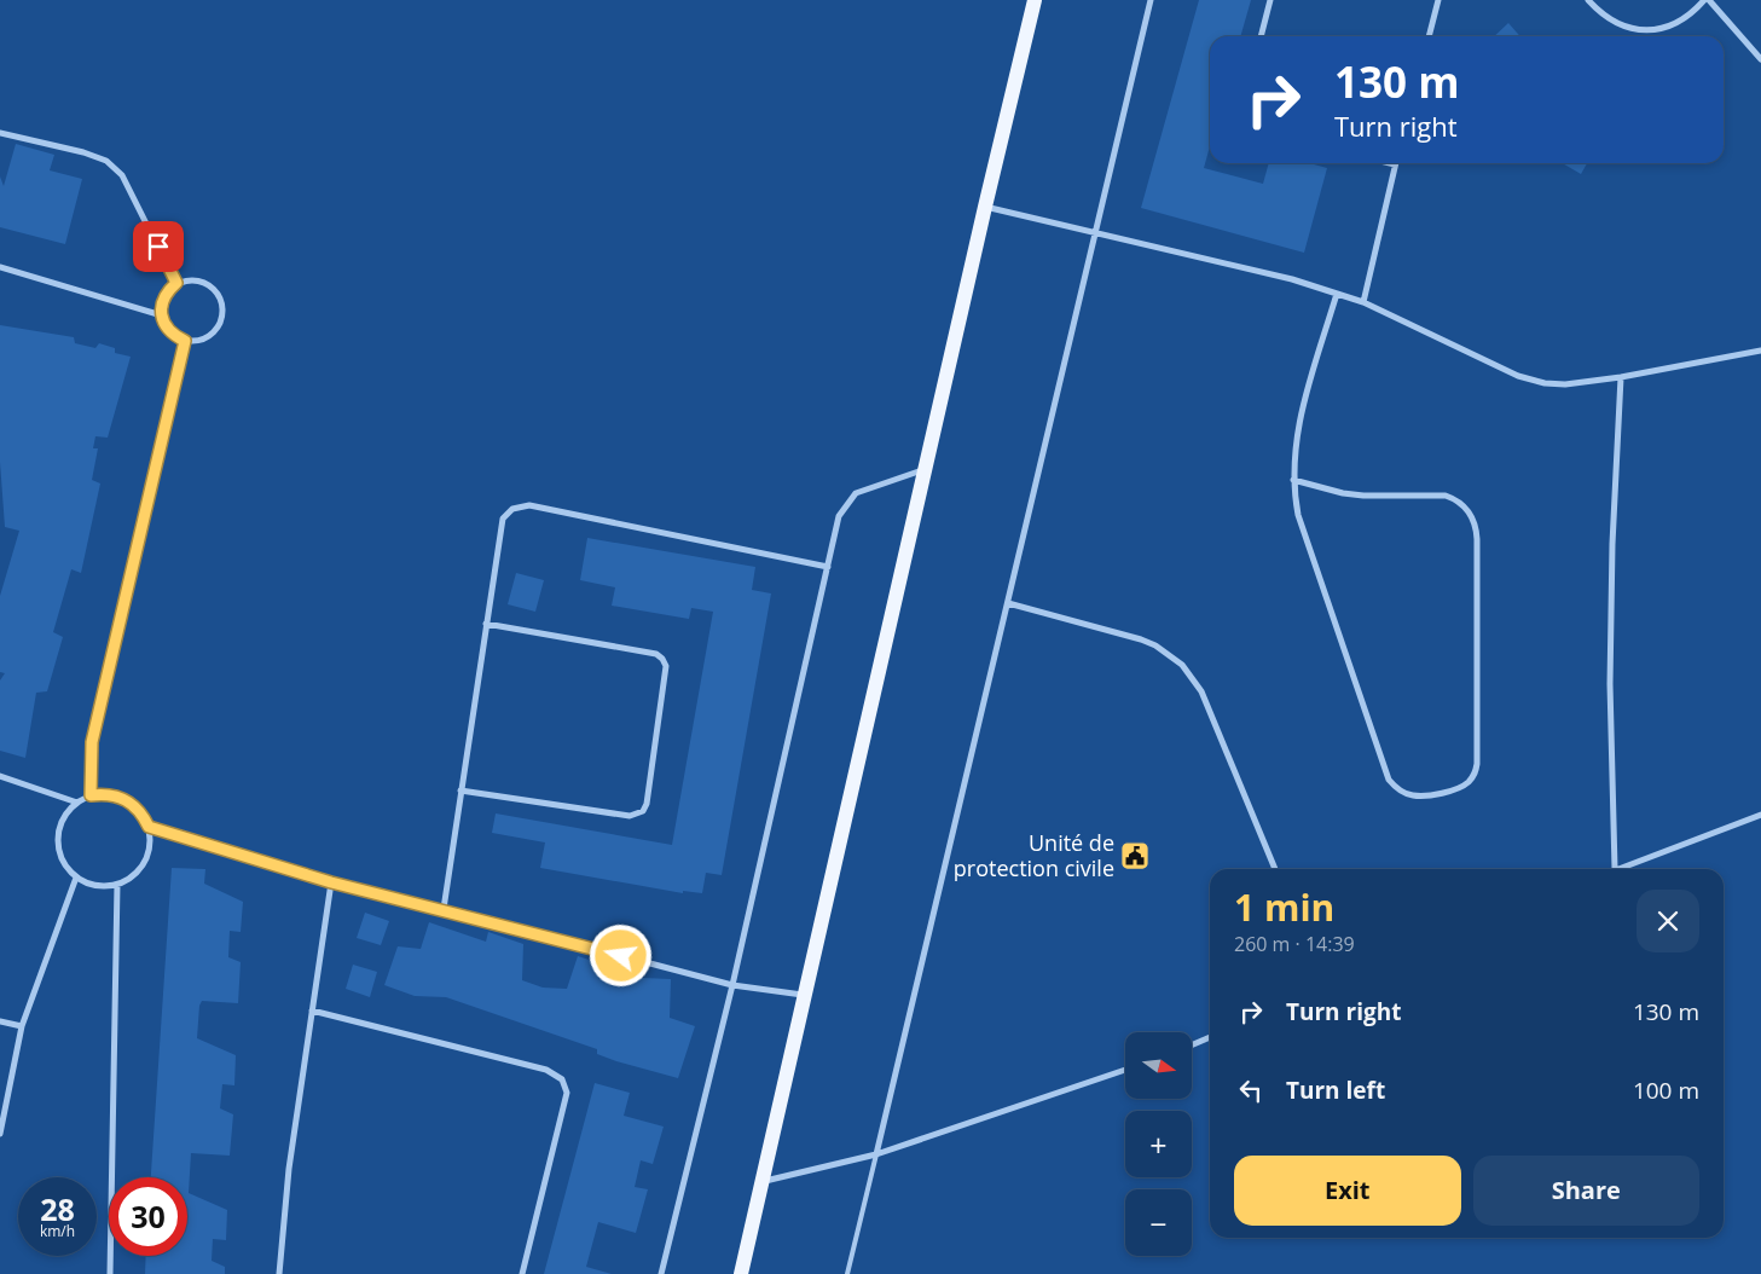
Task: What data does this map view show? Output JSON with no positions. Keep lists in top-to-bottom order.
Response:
{
  "places": {
    "public building": ["Unité de protection civile"]
  },
  "north": "right",
  "page": {
    "turn": ["130 m", "Turn right"],
    "heading": ["1 min", "260 m · 14:39"],
    "list": [
      {
        "name": "Turn right",
        "value": "130 m"
      },
      {
        "name": "Turn left",
        "value": "100 m"
      }
    ],
    "map_buttons": ["+", "−"],
    "buttons": ["Exit", "Share"],
    "speed": "28 km/h",
    "limit": "30"
  }
}
